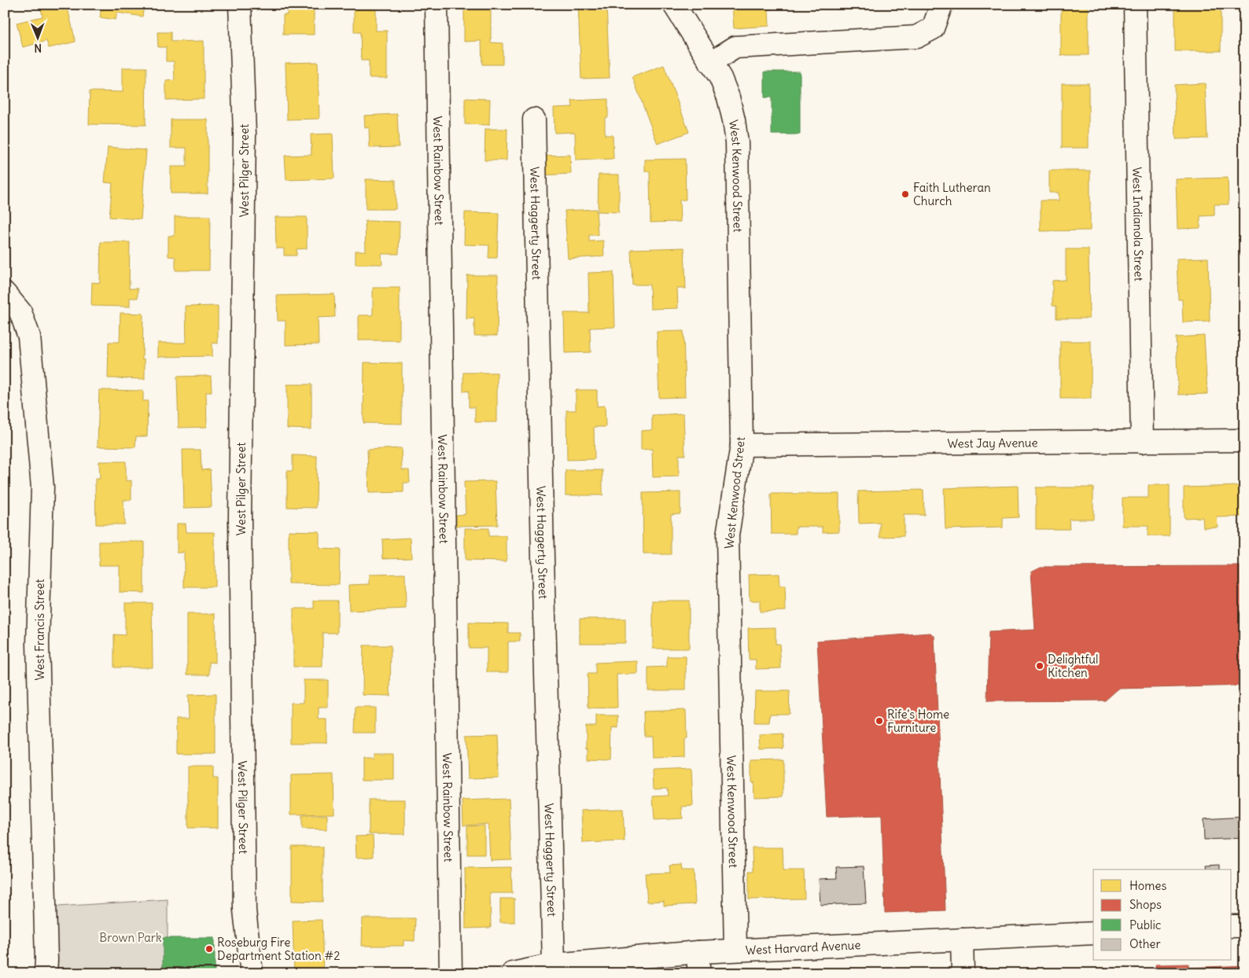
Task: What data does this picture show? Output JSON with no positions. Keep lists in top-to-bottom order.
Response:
{
  "streets": {
    "street": [
      "West Pilger Street",
      "West Rainbow Street",
      "West Kenwood Street",
      "West Haggerty Street",
      "West Indianola Street",
      "West Jay Avenue",
      "West Francis Street",
      "West Harvard Avenue"
    ]
  },
  "crossings": [
    ["West Kenwood Street", "West Jay Avenue"],
    ["West Kenwood Street", "West Harvard Avenue"],
    ["West Haggerty Street", "West Harvard Avenue"],
    ["West Indianola Street", "West Jay Avenue"]
  ],
  "parks": ["Brown Park"],
  "places": [
    "Faith Lutheran Church",
    "Delightful Kitchen",
    "Rife's Home Furniture",
    "Roseburg Fire Department Station #2"
  ],
  "legend": [
    "Homes",
    "Shops",
    "Public",
    "Other"
  ],
  "north": "bottom"
}
